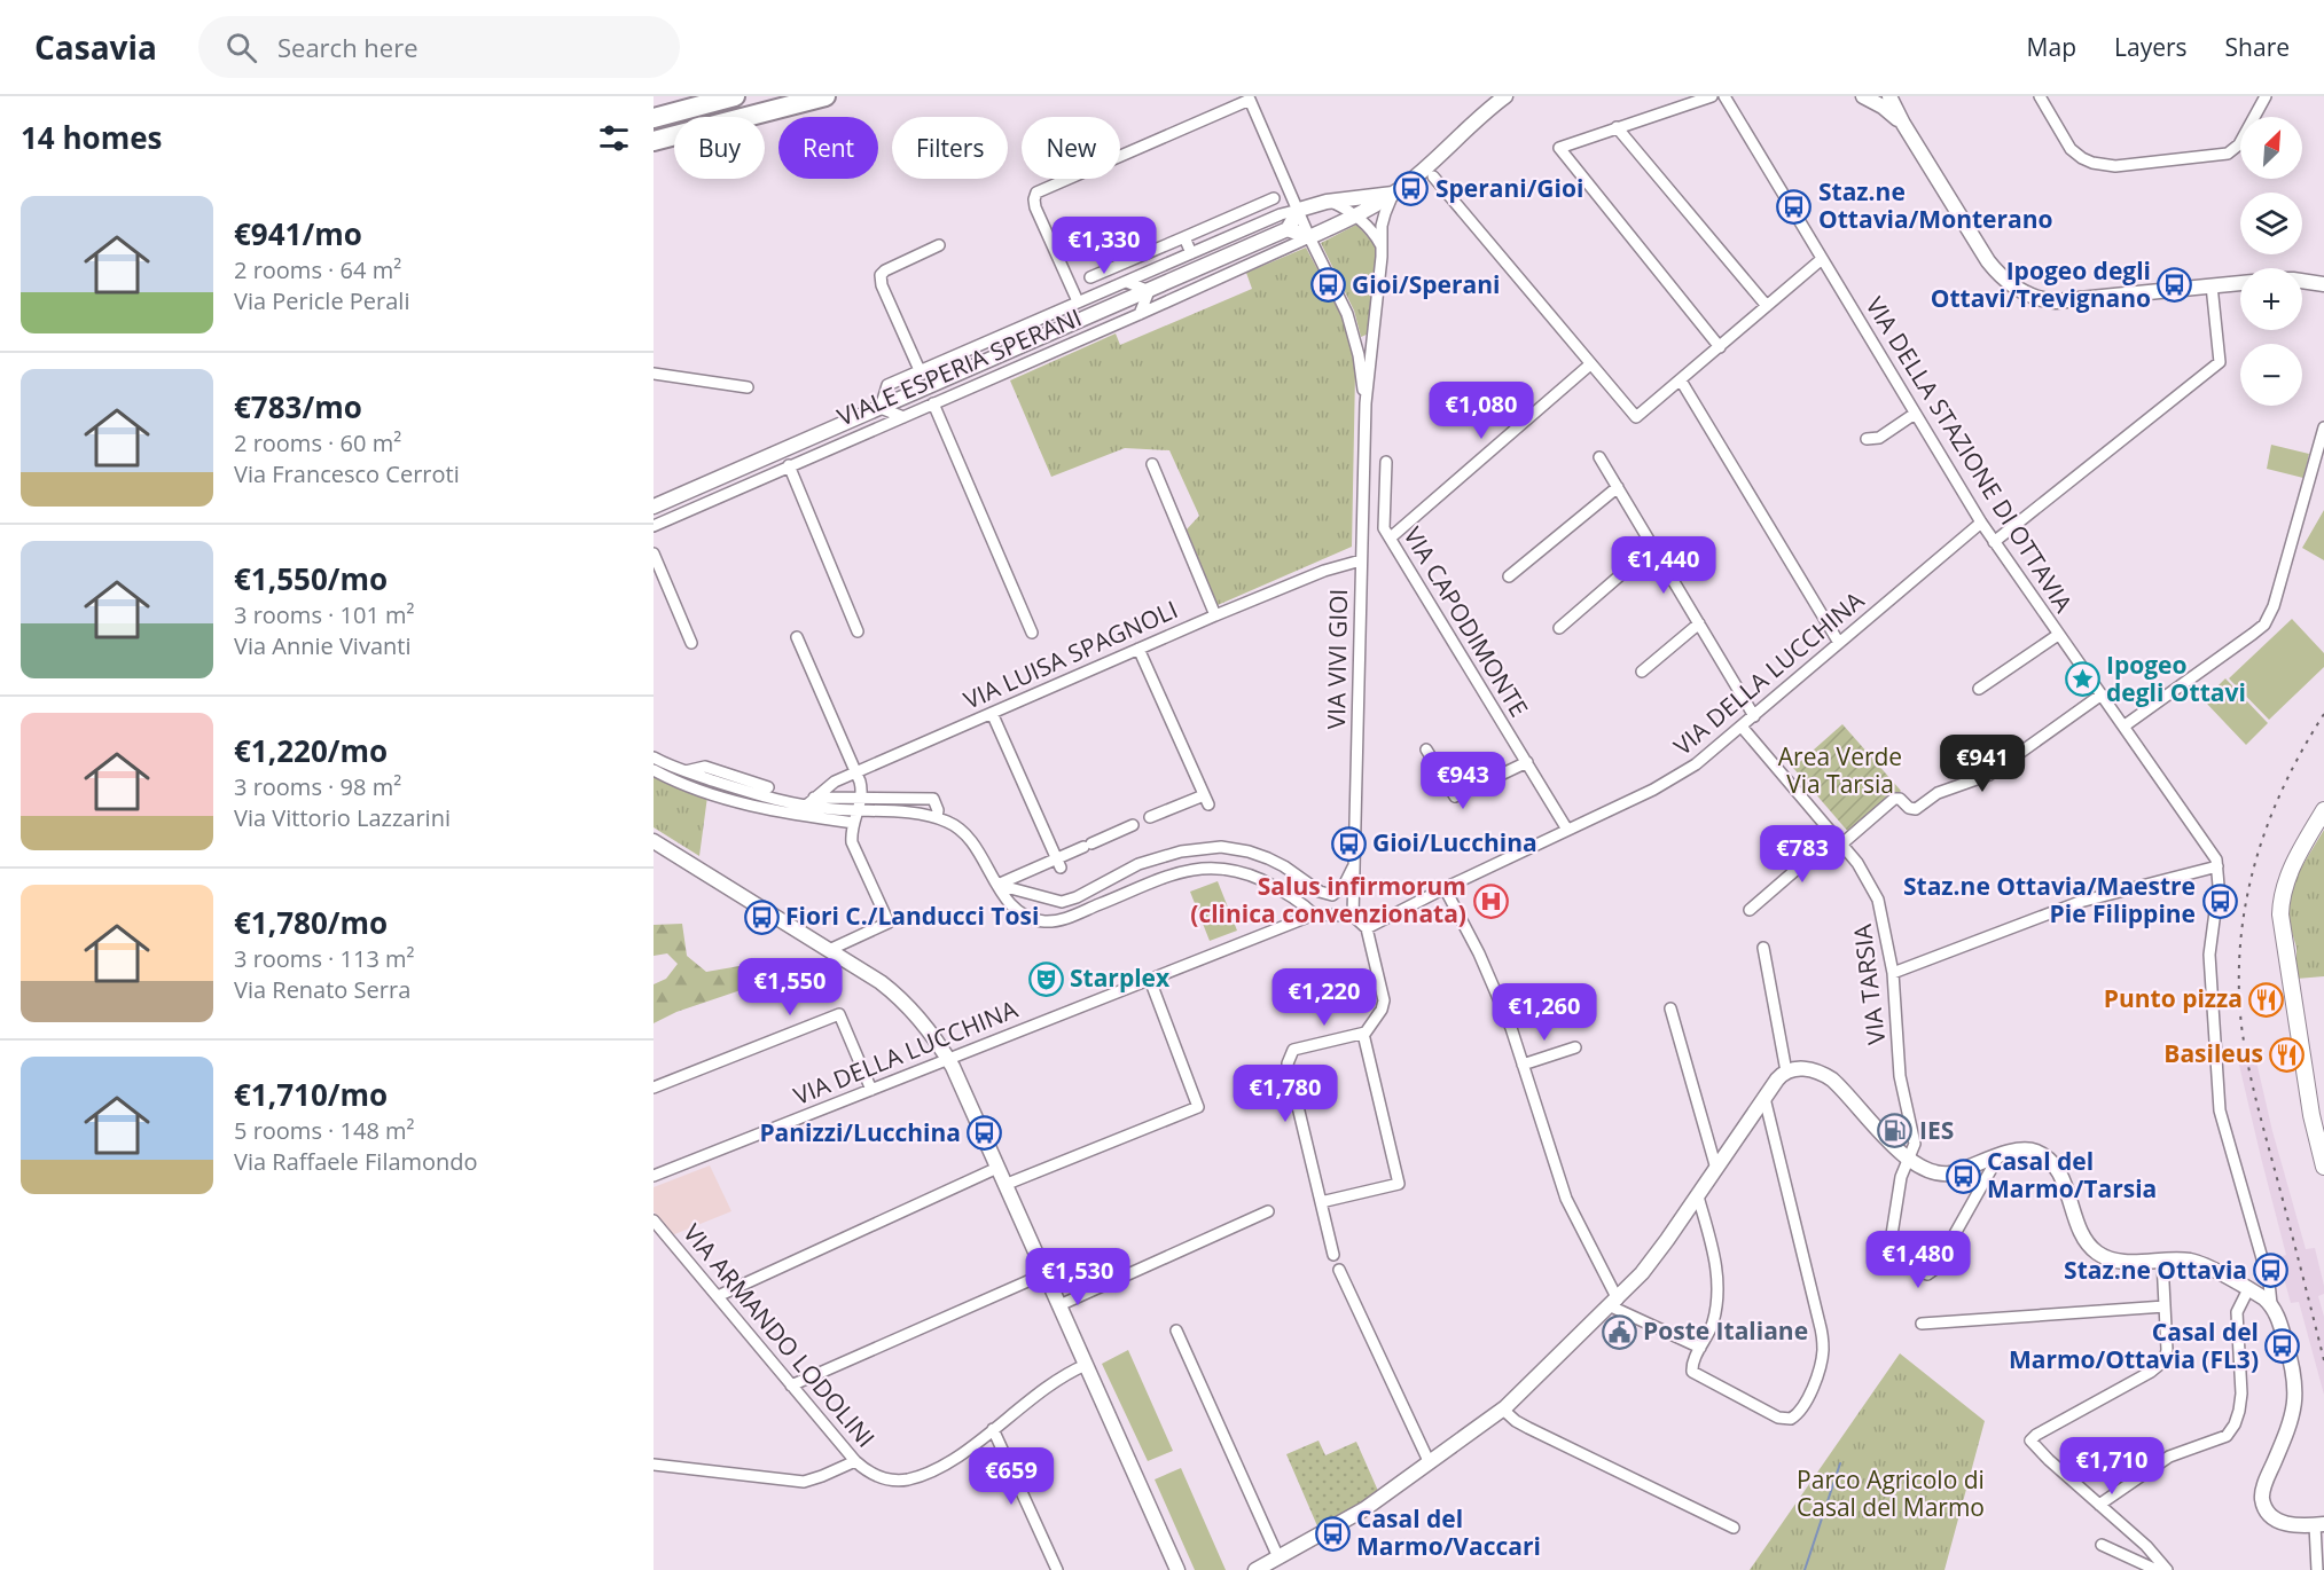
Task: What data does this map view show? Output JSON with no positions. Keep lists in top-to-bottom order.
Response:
{
  "streets": {
    "street": [
      "VIALE ESPERIA SPERANI",
      "VIA DELLA STAZIONE DI OTTAVIA",
      "VIA CAPODIMONTE",
      "VIA LUISA SPAGNOLI",
      "VIA VIVI GIOI",
      "VIA DELLA LUCCHINA",
      "VIA TARSIA",
      "VIA ARMANDO LODOLINI"
    ]
  },
  "crossings": [
    ["VIALE ESPERIA SPERANI", "VIA VIVI GIOI"],
    ["VIA DELLA STAZIONE DI OTTAVIA", "VIA DELLA LUCCHINA"],
    ["VIA CAPODIMONTE", "VIA DELLA LUCCHINA"],
    ["VIA LUISA SPAGNOLI", "VIA VIVI GIOI"],
    ["VIA VIVI GIOI", "VIA DELLA LUCCHINA"],
    ["VIA DELLA LUCCHINA", "VIA TARSIA"]
  ],
  "parks": ["Area Verde Via Tarsia", "Parco Agricolo di Casal del Marmo"],
  "places": {
    "bus stop": [
      "Sperani/Gioi",
      "Staz.ne Ottavia/Monterano",
      "Gioi/Sperani",
      "Ipogeo degli Ottavi/Trevignano",
      "Gioi/Lucchina",
      "Staz.ne Ottavia/Maestre Pie Filippine",
      "Fiori C./Landucci Tosi",
      "Panizzi/Lucchina",
      "Casal del Marmo/Tarsia",
      "Staz.ne Ottavia",
      "Casal del Marmo/Ottavia (FL3)",
      "Casal del Marmo/Vaccari"
    ],
    "place": ["Ipogeo degli Ottavi"],
    "hospital": ["Salus infirmorum (clinica convenzionata)"],
    "theatre": ["Starplex"],
    "restaurant": ["Punto pizza", "Basileus"],
    "fuel station": ["IES"],
    "public building": ["Poste Italiane"]
  },
  "north": "top right",
  "page": {
    "header": "Casavia",
    "search": "Search here",
    "nav": ["Map", "Layers", "Share"],
    "heading": "14 homes",
    "map_buttons": ["+", "−"],
    "chip": [
      "Buy",
      "Rent",
      "Filters",
      "New"
    ],
    "list": [
      {
        "name": "€941/mo",
        "note": "2 rooms · 64 m² · Via Pericle Perali"
      },
      {
        "name": "€783/mo",
        "note": "2 rooms · 60 m² · Via Francesco Cerroti"
      },
      {
        "name": "€1,550/mo",
        "note": "3 rooms · 101 m² · Via Annie Vivanti"
      },
      {
        "name": "€1,220/mo",
        "note": "3 rooms · 98 m² · Via Vittorio Lazzarini"
      },
      {
        "name": "€1,780/mo",
        "note": "3 rooms · 113 m² · Via Renato Serra"
      },
      {
        "name": "€1,710/mo",
        "note": "5 rooms · 148 m² · Via Raffaele Filamondo"
      }
    ],
    "price": [
      "€1,330",
      "€1,080",
      "€1,440",
      "€941",
      "€943",
      "€783",
      "€1,550",
      "€1,220",
      "€1,260",
      "€1,780",
      "€1,480",
      "€1,530",
      "€1,710",
      "€659"
    ]
  }
}
